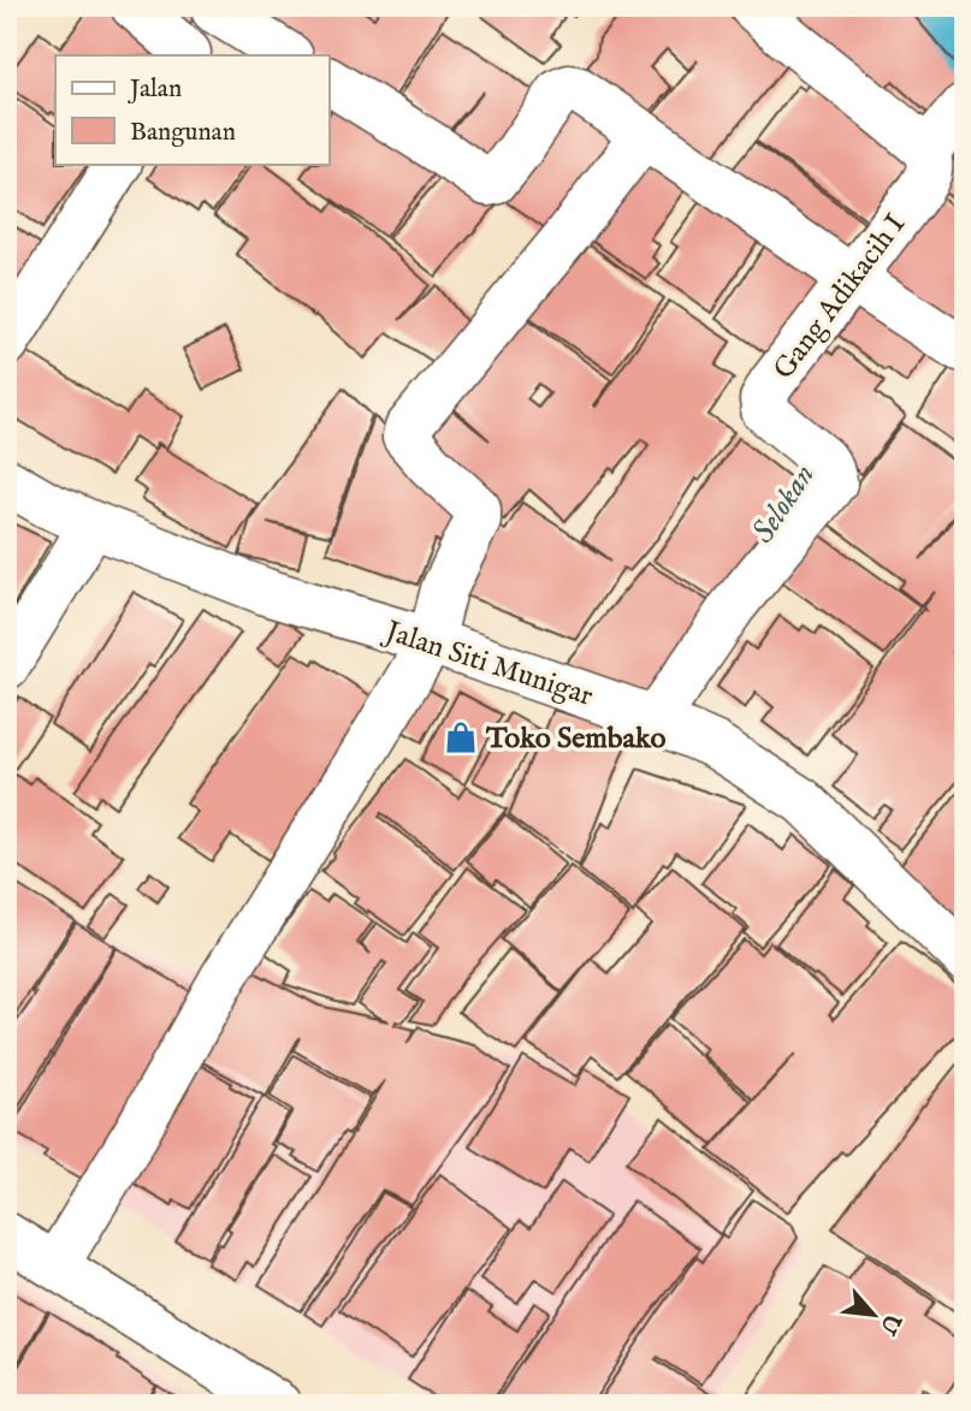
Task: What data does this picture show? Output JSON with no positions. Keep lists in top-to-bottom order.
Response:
{
  "streets": {
    "street": ["Gang Adikacih I", "Jalan Siti Munigar"]
  },
  "crossings": [
    ["Gang Adikacih I", "Jalan Siti Munigar"]
  ],
  "water": ["Selokan"],
  "places": {
    "shop": ["Toko Sembako"]
  },
  "legend": ["Jalan", "Bangunan"],
  "north": "bottom right"
}
